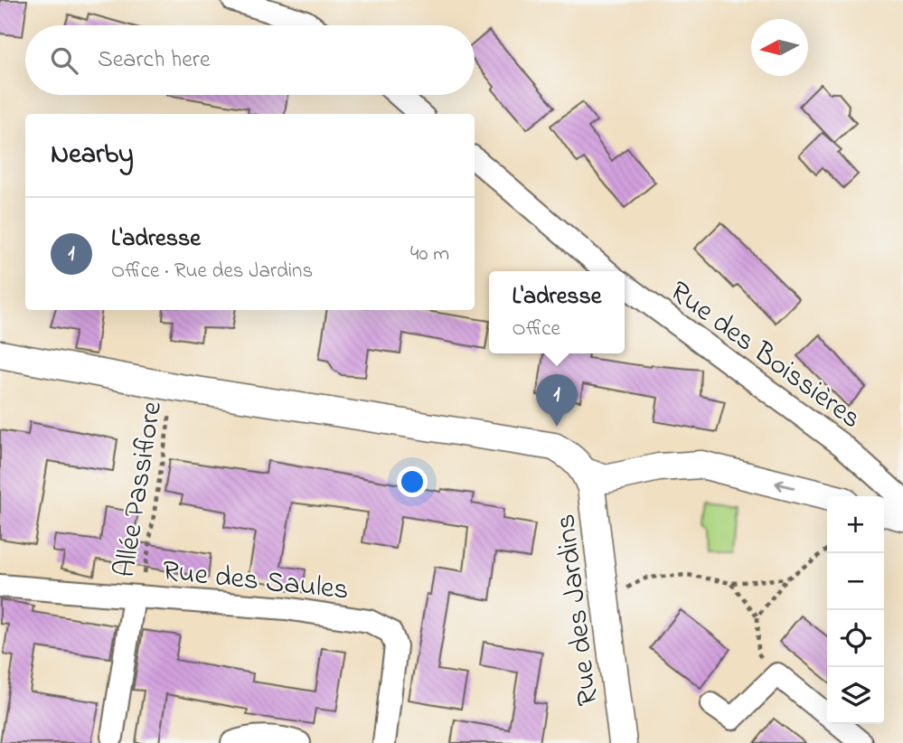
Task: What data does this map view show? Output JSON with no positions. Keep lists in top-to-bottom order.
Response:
{
  "streets": {
    "street": ["Rue des Boissières", "Rue des Saules", "Rue des Jardins"],
    "path": ["Allée Passiflore"]
  },
  "crossings": [
    ["Allée Passiflore", "Rue des Saules"]
  ],
  "north": "left",
  "page": {
    "search": "Search here",
    "heading": "Nearby",
    "list": [
      {
        "mark": "1",
        "name": "L'adresse",
        "note": "Office · Rue des Jardins",
        "value": "40 m"
      }
    ],
    "popup": ["L'adresse", "Office"],
    "pins": "1",
    "map_buttons": ["+", "−"]
  }
}
